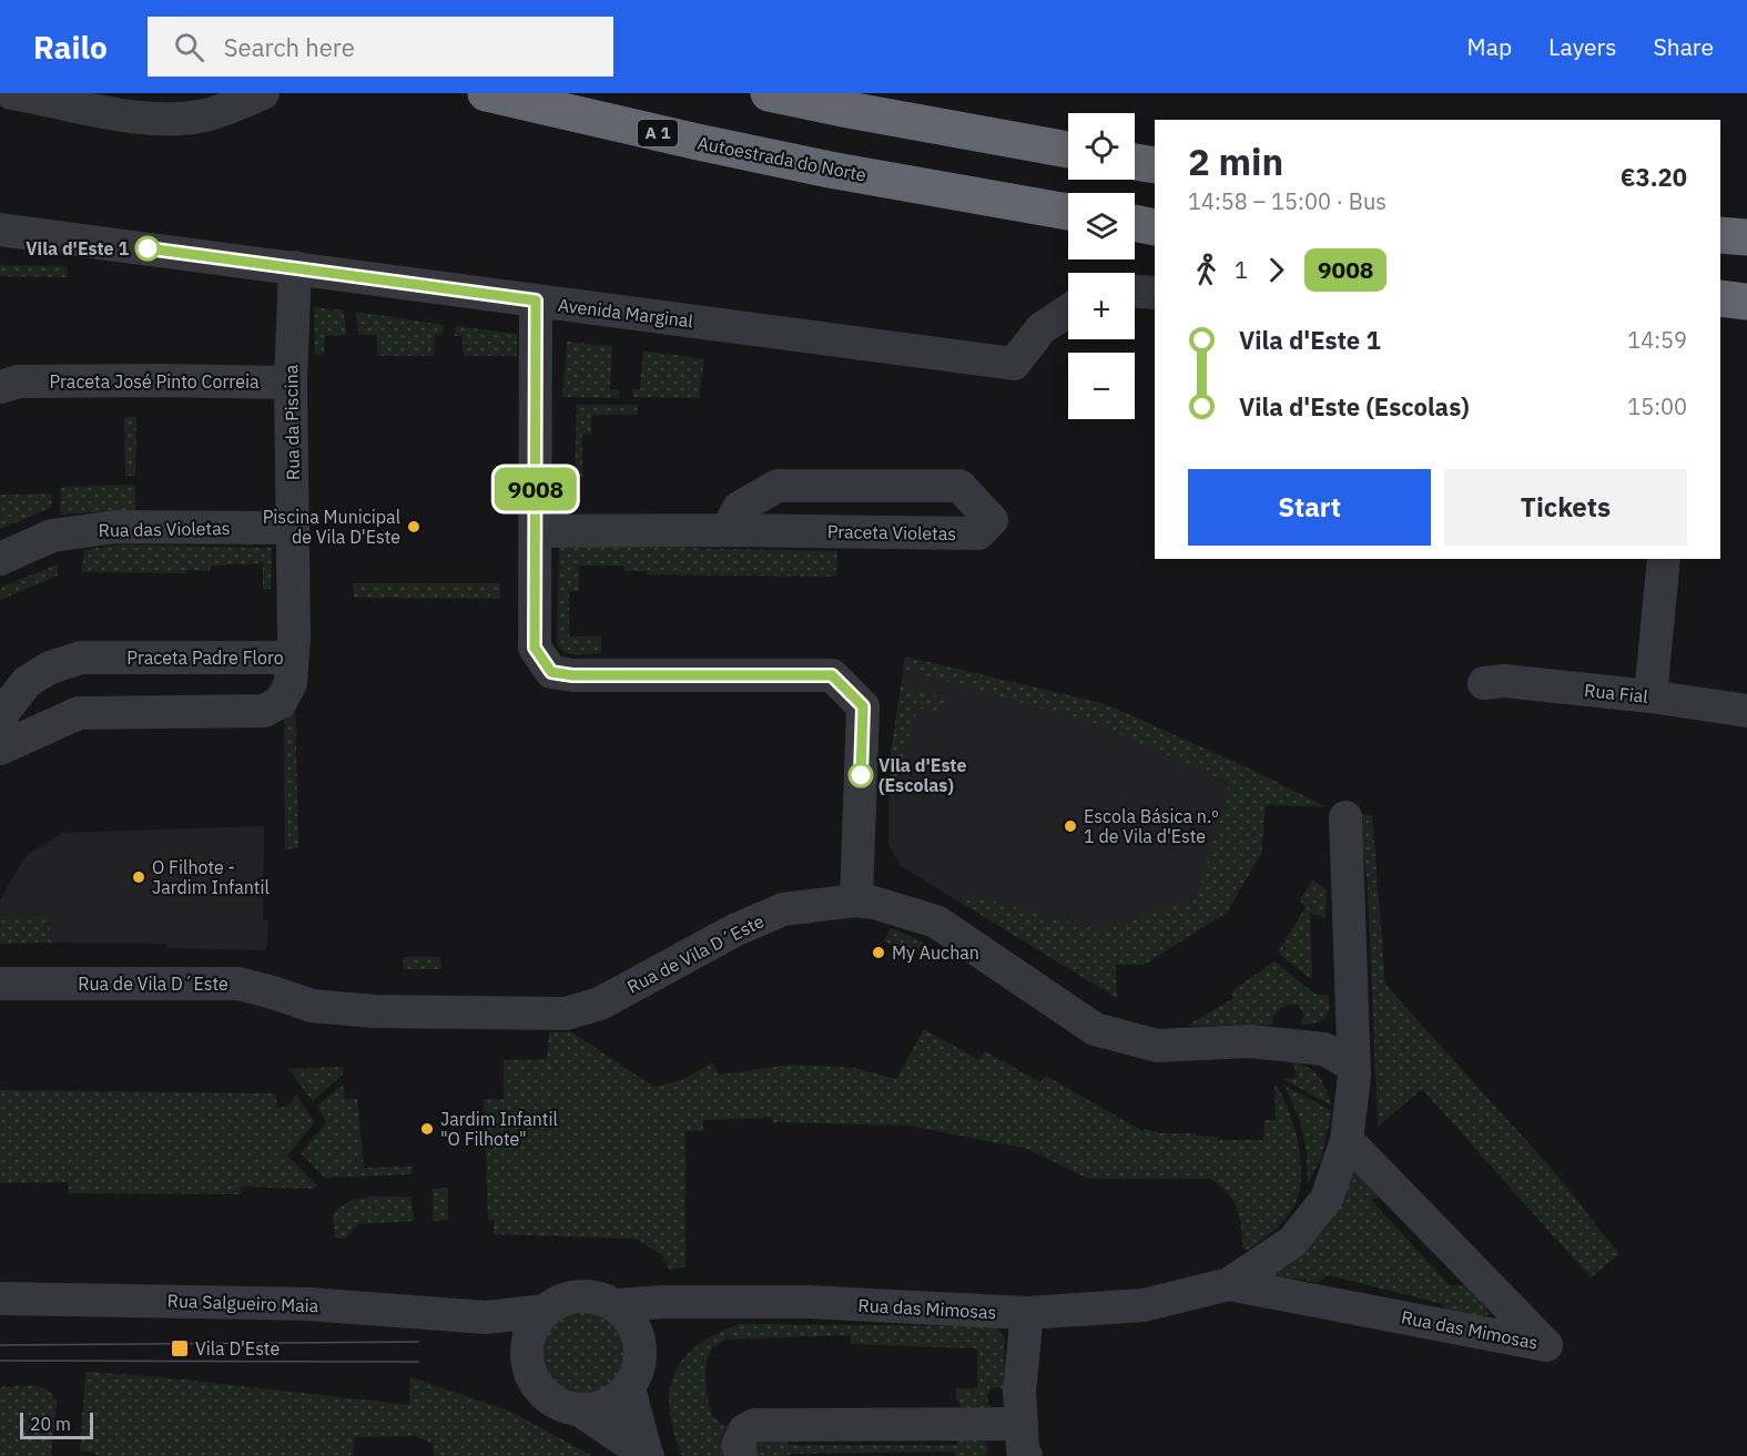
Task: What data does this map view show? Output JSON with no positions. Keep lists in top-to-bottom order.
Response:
{
  "streets": {
    "highway": ["A 1", "Autoestrada do Norte"],
    "street": [
      "Avenida Marginal",
      "Praceta José Pinto Correia",
      "Rua da Piscina",
      "Rua das Violetas",
      "Praceta Violetas",
      "Praceta Padre Floro",
      "Rua Fial",
      "Rua de Vila D´Este",
      "Rua Salgueiro Maia",
      "Rua das Mimosas"
    ]
  },
  "crossings": [
    ["Avenida Marginal", "Rua da Piscina"],
    ["Praceta José Pinto Correia", "Rua da Piscina"],
    ["Rua da Piscina", "Rua das Violetas"],
    ["Rua da Piscina", "Praceta Padre Floro"],
    ["Rua de Vila D´Este", "Rua das Mimosas"],
    ["Rua Salgueiro Maia", "Rua das Mimosas"]
  ],
  "places": {
    "other": [
      "Vila d'Este 1",
      "Piscina Municipal de Vila D'Este",
      "Vila d'Este (Escolas)",
      "Escola Básica n.º 1 de Vila d'Este",
      "O Filhote - Jardim Infantil",
      "My Auchan",
      "Jardim Infantil \"O Filhote\""
    ],
    "transit": ["Vila D'Este"]
  },
  "lines": ["bus line 9008"],
  "scale_bar": "20 m",
  "page": {
    "header": "Railo",
    "search": "Search here",
    "nav": ["Map", "Layers", "Share"],
    "on_map": "9008",
    "map_buttons": ["+", "−"],
    "heading": ["2 min", "14:58 – 15:00 · Bus", "€3.20"],
    "legs": ["1", "9008"],
    "list": [
      {
        "name": "Vila d'Este 1",
        "value": "14:59"
      },
      {
        "name": "Vila d'Este (Escolas)",
        "value": "15:00"
      }
    ],
    "buttons": ["Start", "Tickets"],
    "scale": "20 m"
  }
}
